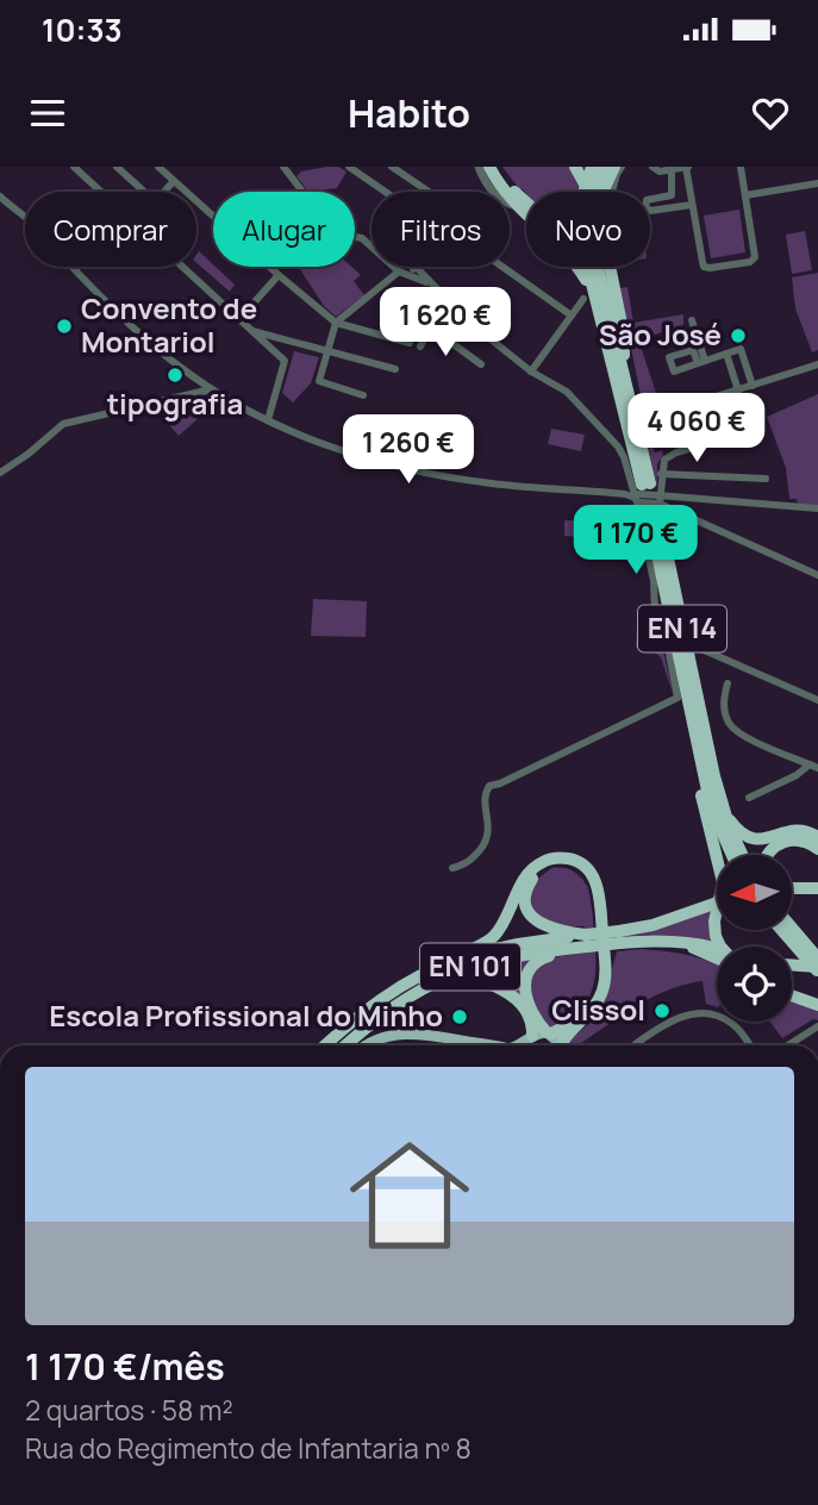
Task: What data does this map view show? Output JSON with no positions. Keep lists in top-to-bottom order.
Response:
{
  "streets": {
    "highway": ["EN 14", "EN 101"]
  },
  "places": [
    "Convento de Montariol",
    "São José",
    "tipografia",
    "Clissol",
    "Escola Profissional do Minho"
  ],
  "north": "left",
  "page": {
    "status": "10:33",
    "header": "Habito",
    "chip": [
      "Comprar",
      "Alugar",
      "Filtros",
      "Novo"
    ],
    "price": [
      "1 620 €",
      "4 060 €",
      "1 260 €",
      "1 170 €"
    ],
    "list": [
      {
        "name": "1 170 €/mês",
        "note": "2 quartos · 58 m² · Rua do Regimento de Infantaria nº 8"
      }
    ]
  }
}
